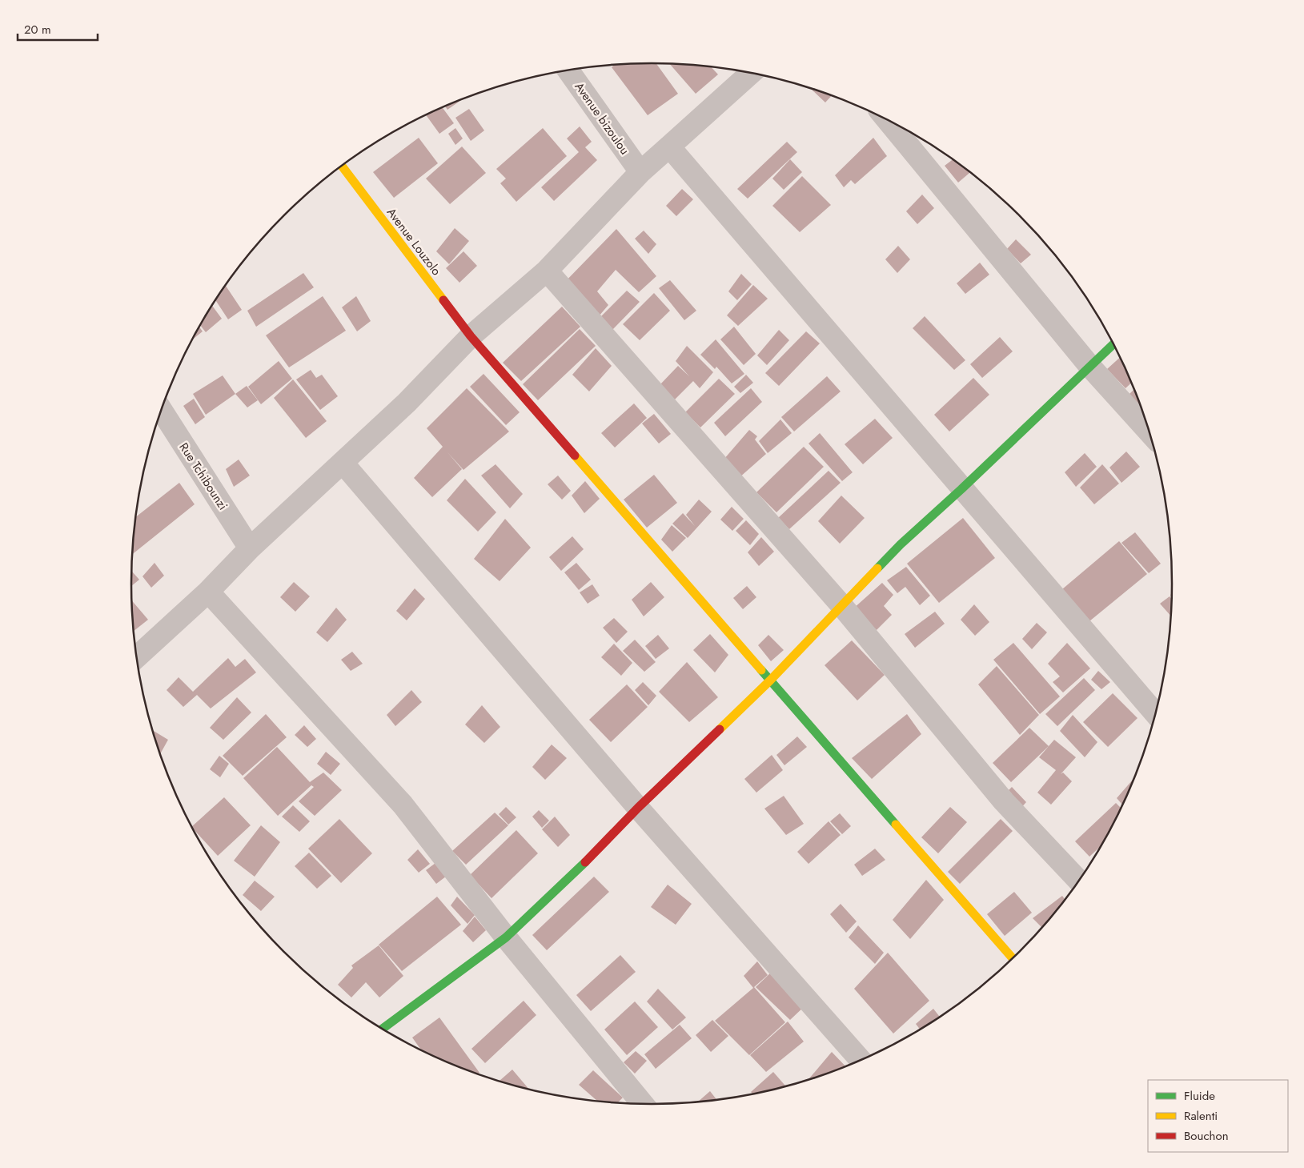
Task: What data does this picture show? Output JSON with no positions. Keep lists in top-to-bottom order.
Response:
{
  "streets": {
    "street": ["Avenue bizoulou", "Avenue Louzolo", "Rue Tchibounzi"]
  },
  "legend": ["Fluide", "Ralenti", "Bouchon"],
  "scale_bar": "20 m"
}
